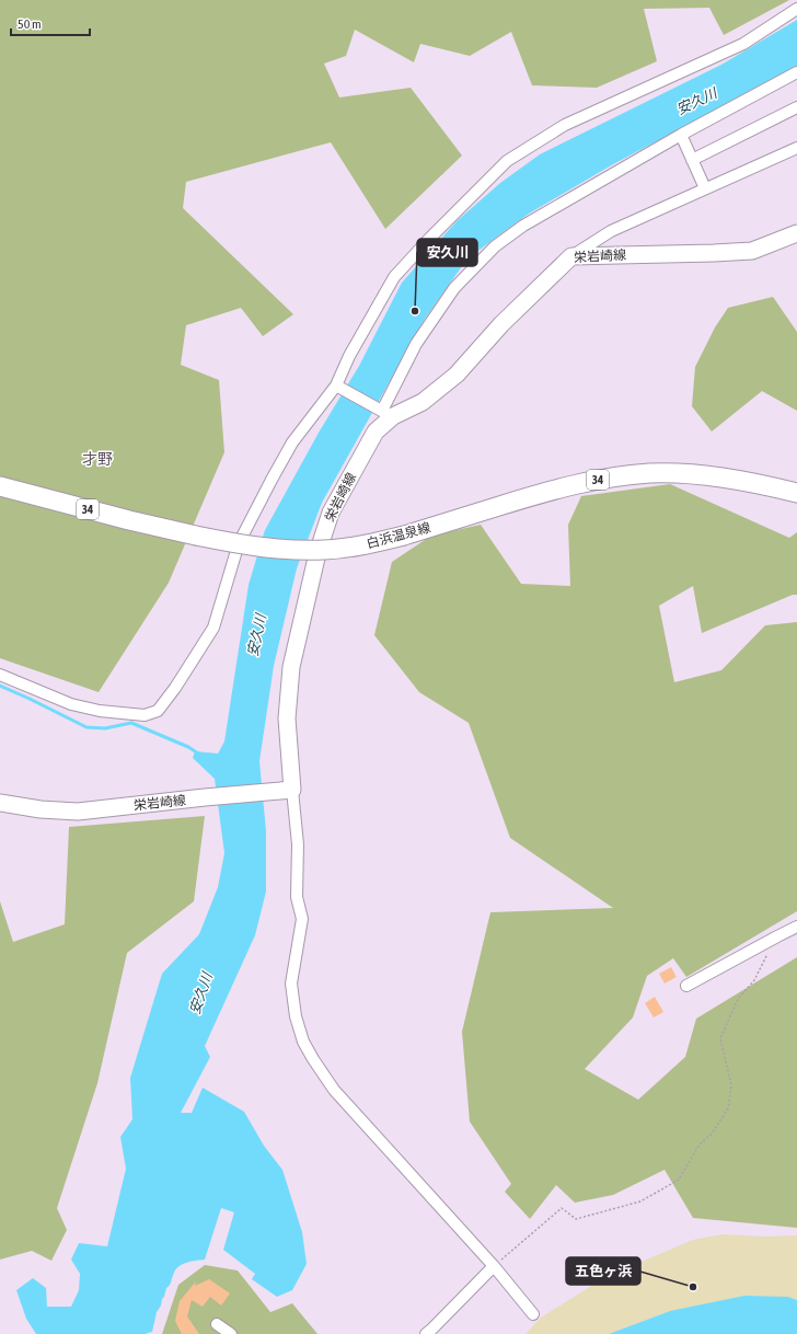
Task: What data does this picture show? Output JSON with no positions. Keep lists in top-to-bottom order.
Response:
{
  "streets": {
    "main road": ["栄岩崎線", "34", "白浜温泉線"]
  },
  "districts": ["才野"],
  "water": ["安久川"],
  "places": ["安久川", "五色ヶ浜"],
  "scale_bar": "50 m"
}
